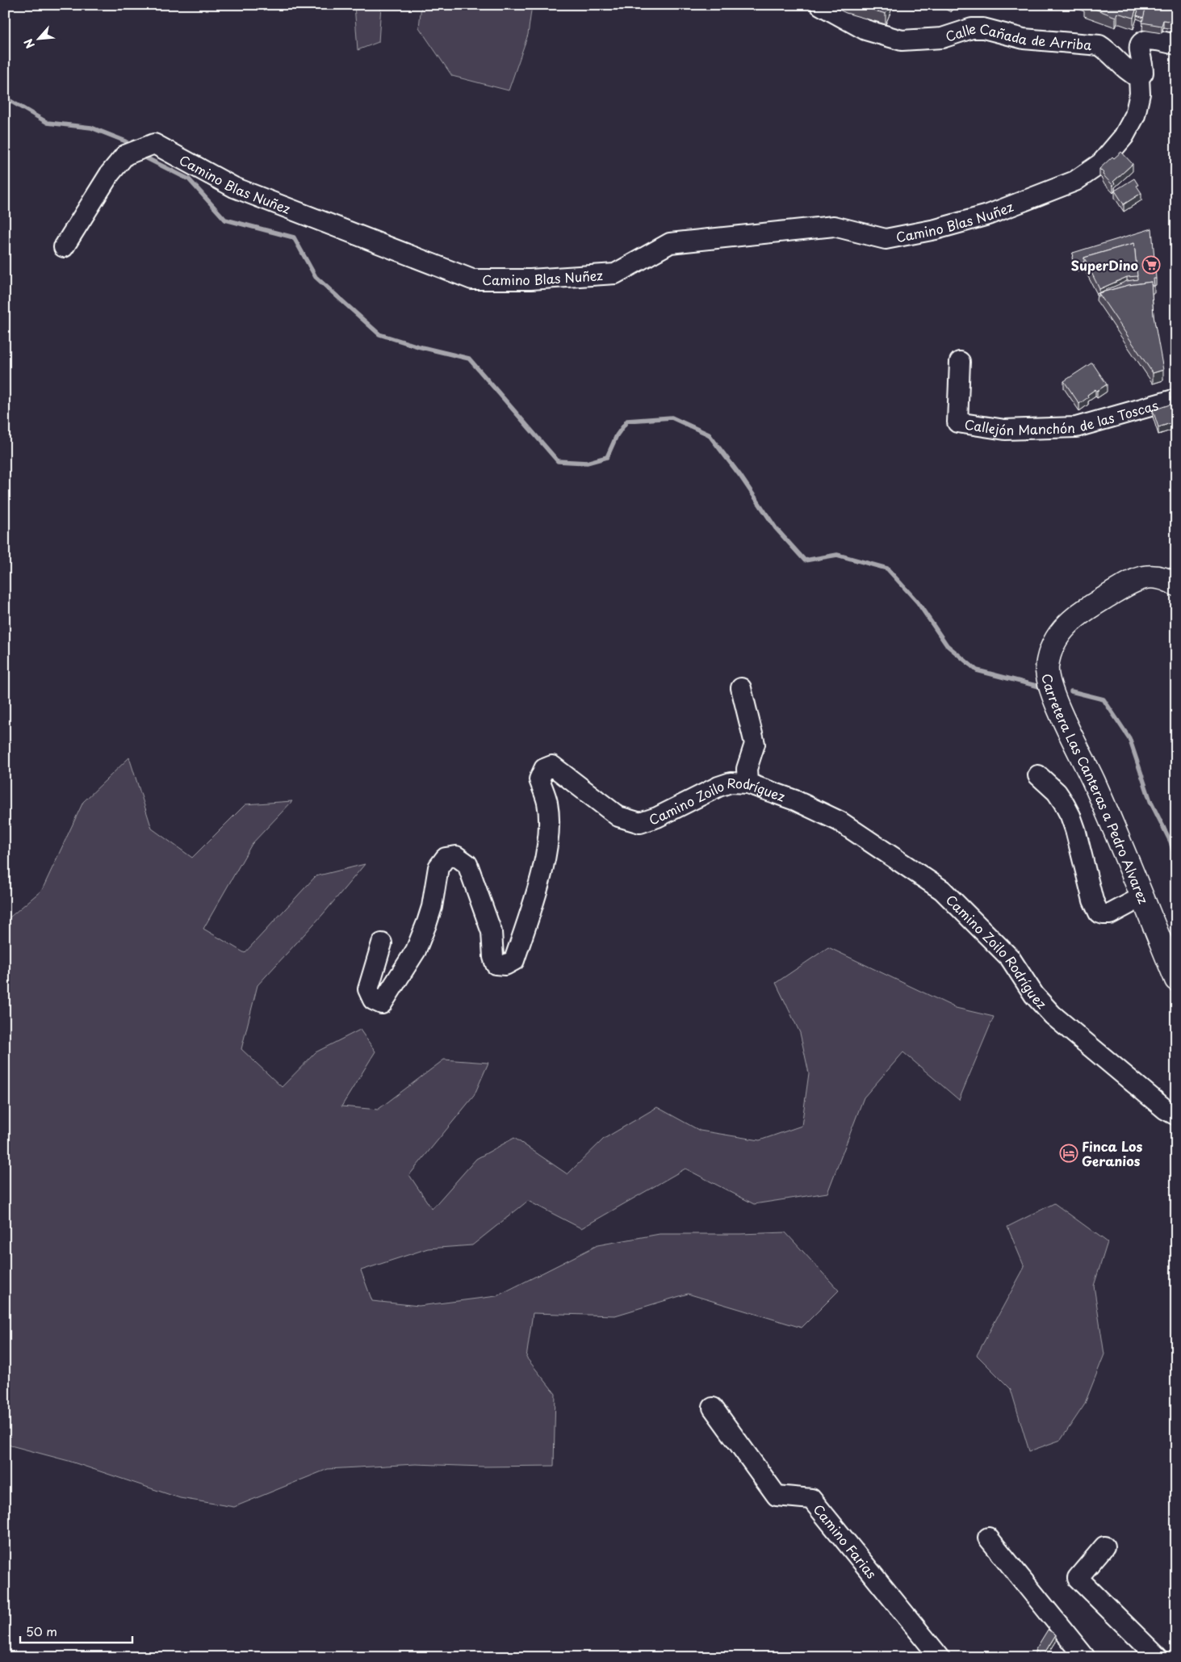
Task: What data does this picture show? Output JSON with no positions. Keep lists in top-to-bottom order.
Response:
{
  "streets": {
    "main road": ["Carretera Las Canteras a Pedro Alvarez"],
    "street": [
      "Calle Cañada de Arriba",
      "Camino Blas Nuñez",
      "Callejón Manchón de las Toscas",
      "Camino Zoilo Rodríguez",
      "Camino Farias"
    ]
  },
  "crossings": [
    ["Calle Cañada de Arriba", "Camino Blas Nuñez"]
  ],
  "places": {
    "supermarket": ["SuperDino"],
    "hotel": ["Finca Los Geranios"]
  },
  "scale_bar": "50 m",
  "north": "bottom left"
}
